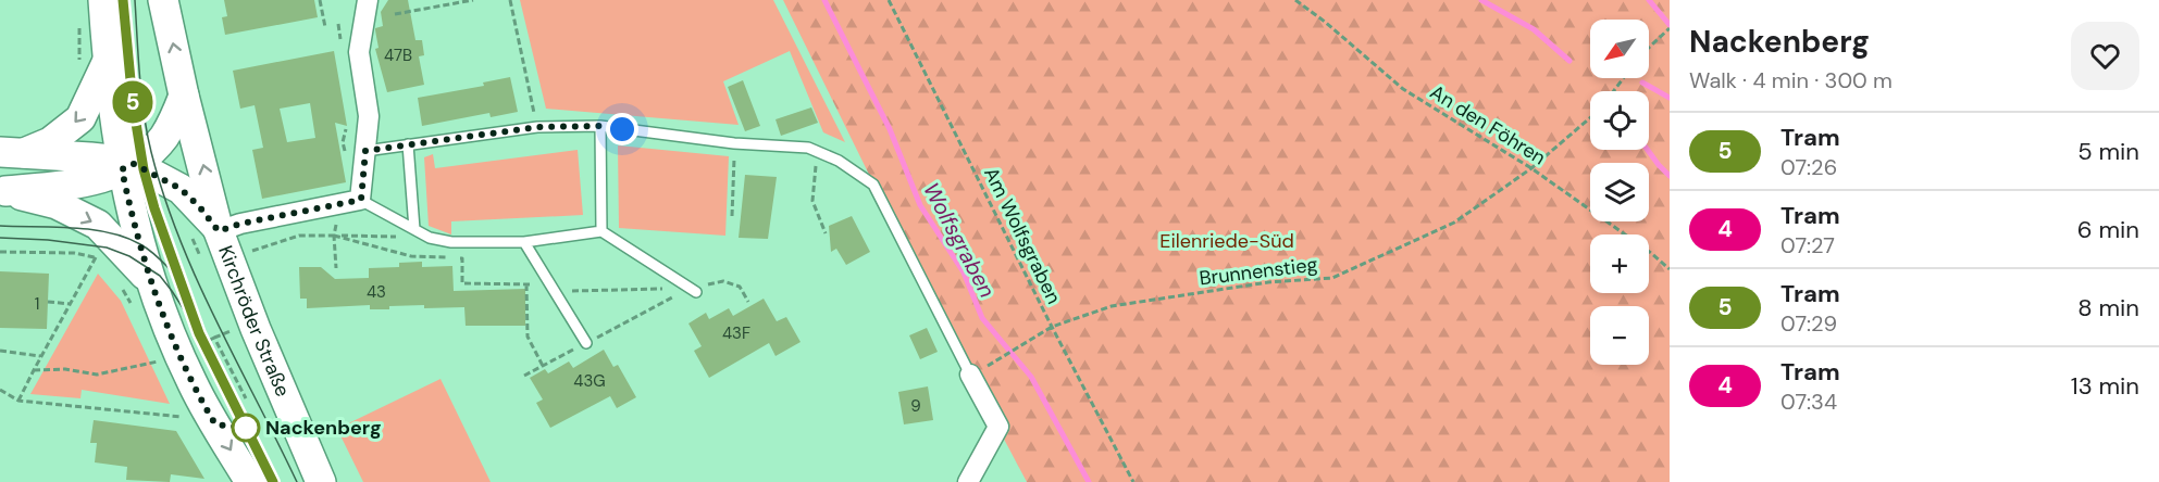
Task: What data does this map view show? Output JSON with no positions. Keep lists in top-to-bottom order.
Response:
{
  "streets": {
    "main road": ["Kirchröder Straße"],
    "path": ["An den Föhren", "Am Wolfsgraben", "Brunnenstieg"]
  },
  "crossings": [
    ["An den Föhren", "Brunnenstieg"],
    ["Am Wolfsgraben", "Brunnenstieg"]
  ],
  "water": ["Wolfsgraben"],
  "parks": ["Eilenriede-Süd"],
  "places": ["Nackenberg"],
  "lines": ["tram line 5"],
  "house_numbers": [
    "47B",
    "43",
    "1",
    "43F",
    "43G",
    "9"
  ],
  "north": "bottom left",
  "page": {
    "on_map": "5",
    "heading": ["Nackenberg", "Walk · 4 min · 300 m"],
    "map_buttons": ["+", "−"],
    "list": [
      {
        "mark": "5",
        "name": "Tram",
        "note": "07:26",
        "value": "5 min"
      },
      {
        "mark": "4",
        "name": "Tram",
        "note": "07:27",
        "value": "6 min"
      },
      {
        "mark": "5",
        "name": "Tram",
        "note": "07:29",
        "value": "8 min"
      },
      {
        "mark": "4",
        "name": "Tram",
        "note": "07:34",
        "value": "13 min"
      }
    ]
  }
}
